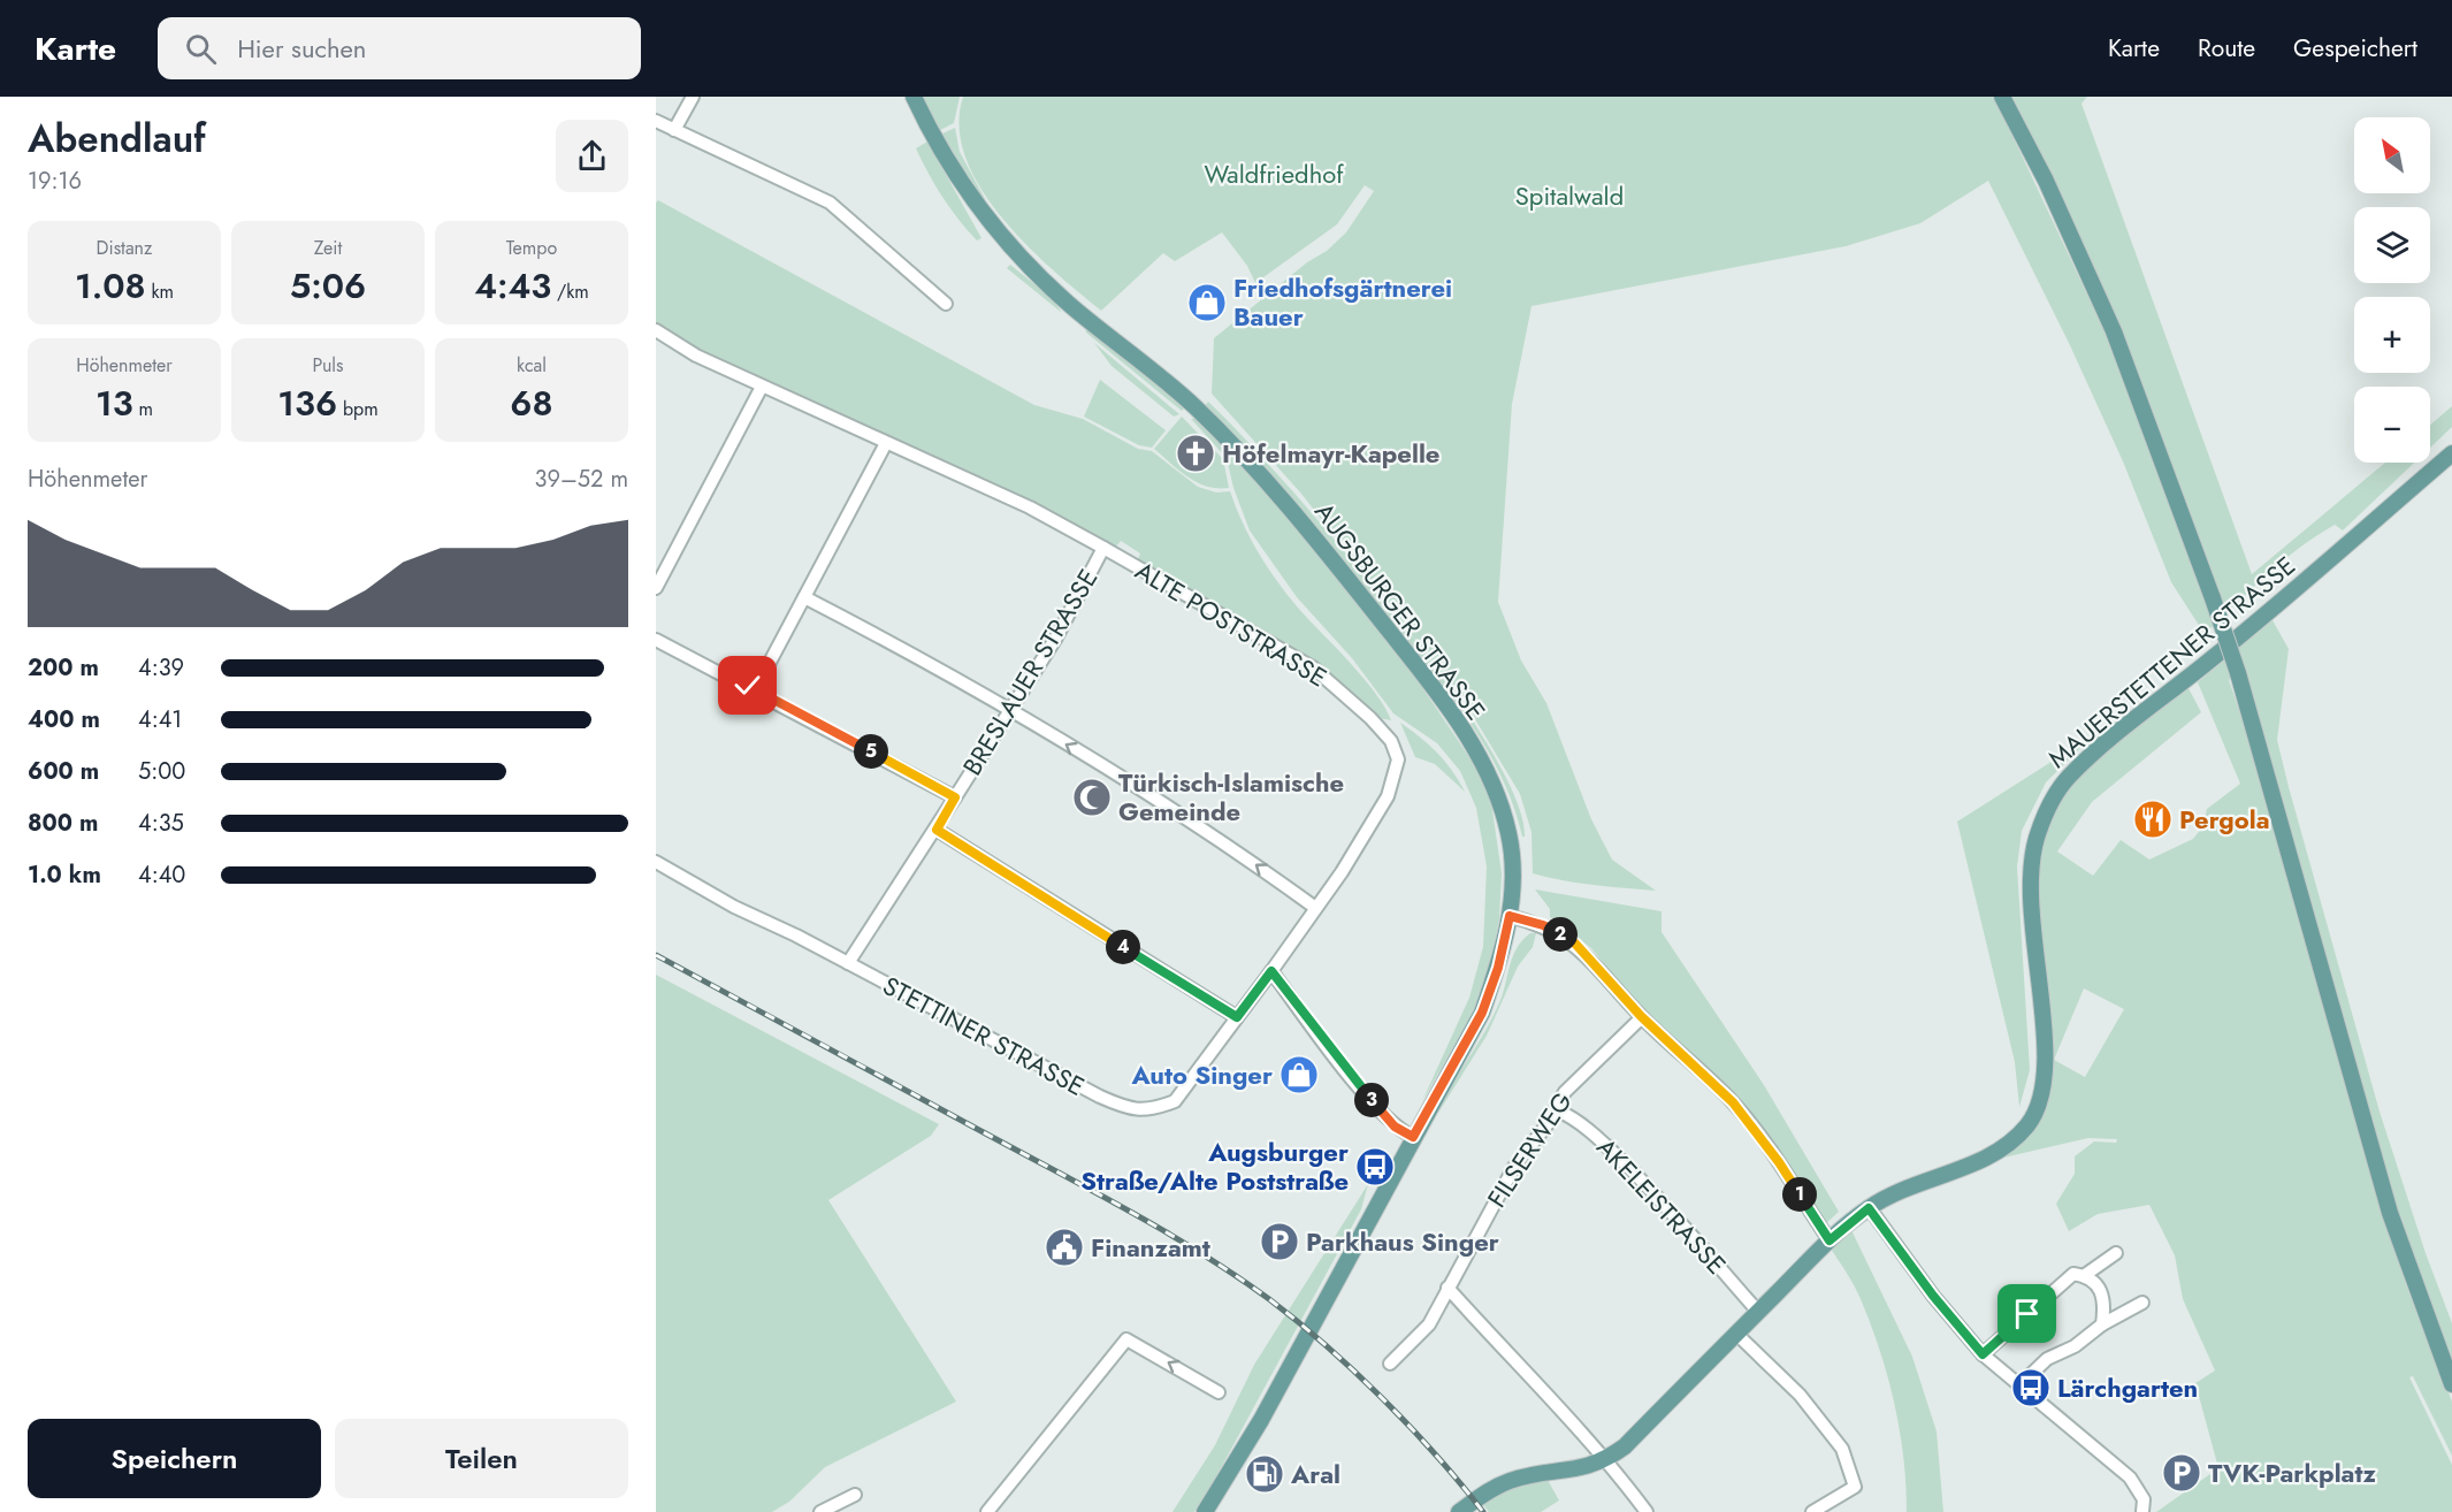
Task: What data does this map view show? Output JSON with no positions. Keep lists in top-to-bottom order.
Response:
{
  "streets": {
    "main road": ["AUGSBURGER STRASSE", "MAUERSTETTENER STRASSE"],
    "street": [
      "ALTE POSTSTRASSE",
      "BRESLAUER STRASSE",
      "STETTINER STRASSE",
      "FILSERWEG",
      "AKELEISTRASSE"
    ]
  },
  "crossings": [
    ["ALTE POSTSTRASSE", "BRESLAUER STRASSE"],
    ["ALTE POSTSTRASSE", "STETTINER STRASSE"],
    ["MAUERSTETTENER STRASSE", "AKELEISTRASSE"],
    ["FILSERWEG", "AKELEISTRASSE"]
  ],
  "parks": ["Waldfriedhof", "Spitalwald"],
  "places": {
    "shop": ["Friedhofsgärtnerei Bauer", "Auto Singer"],
    "church": ["Höfelmayr-Kapelle"],
    "mosque": ["Türkisch-Islamische Gemeinde"],
    "restaurant": ["Pergola"],
    "bus stop": ["Augsburger Straße/Alte Poststraße", "Lärchgarten"],
    "parking": ["Parkhaus Singer", "TVK-Parkplatz"],
    "public building": ["Finanzamt"],
    "fuel station": ["Aral"]
  },
  "north": "top left",
  "page": {
    "header": "Karte",
    "search": "Hier suchen",
    "nav": ["Karte", "Route", "Gespeichert"],
    "heading": ["Abendlauf", "19:16"],
    "map_buttons": ["+", "−"],
    "stats": [
      ["Distanz", "1.08 km"],
      ["Zeit", "5:06"],
      ["Tempo", "4:43 /km"],
      ["Höhenmeter", "13 m"],
      ["Puls", "136 bpm"],
      ["kcal", "68"]
    ],
    "chart": ["Höhenmeter", "39–52 m"],
    "list": [
      {
        "name": "200 m",
        "note": "4:39"
      },
      {
        "name": "400 m",
        "note": "4:41"
      },
      {
        "name": "600 m",
        "note": "5:00"
      },
      {
        "name": "800 m",
        "note": "4:35"
      },
      {
        "name": "1.0 km",
        "note": "4:40"
      }
    ],
    "pins": [
      "5",
      "2",
      "4",
      "3",
      "1"
    ],
    "buttons": ["Speichern", "Teilen"]
  }
}
